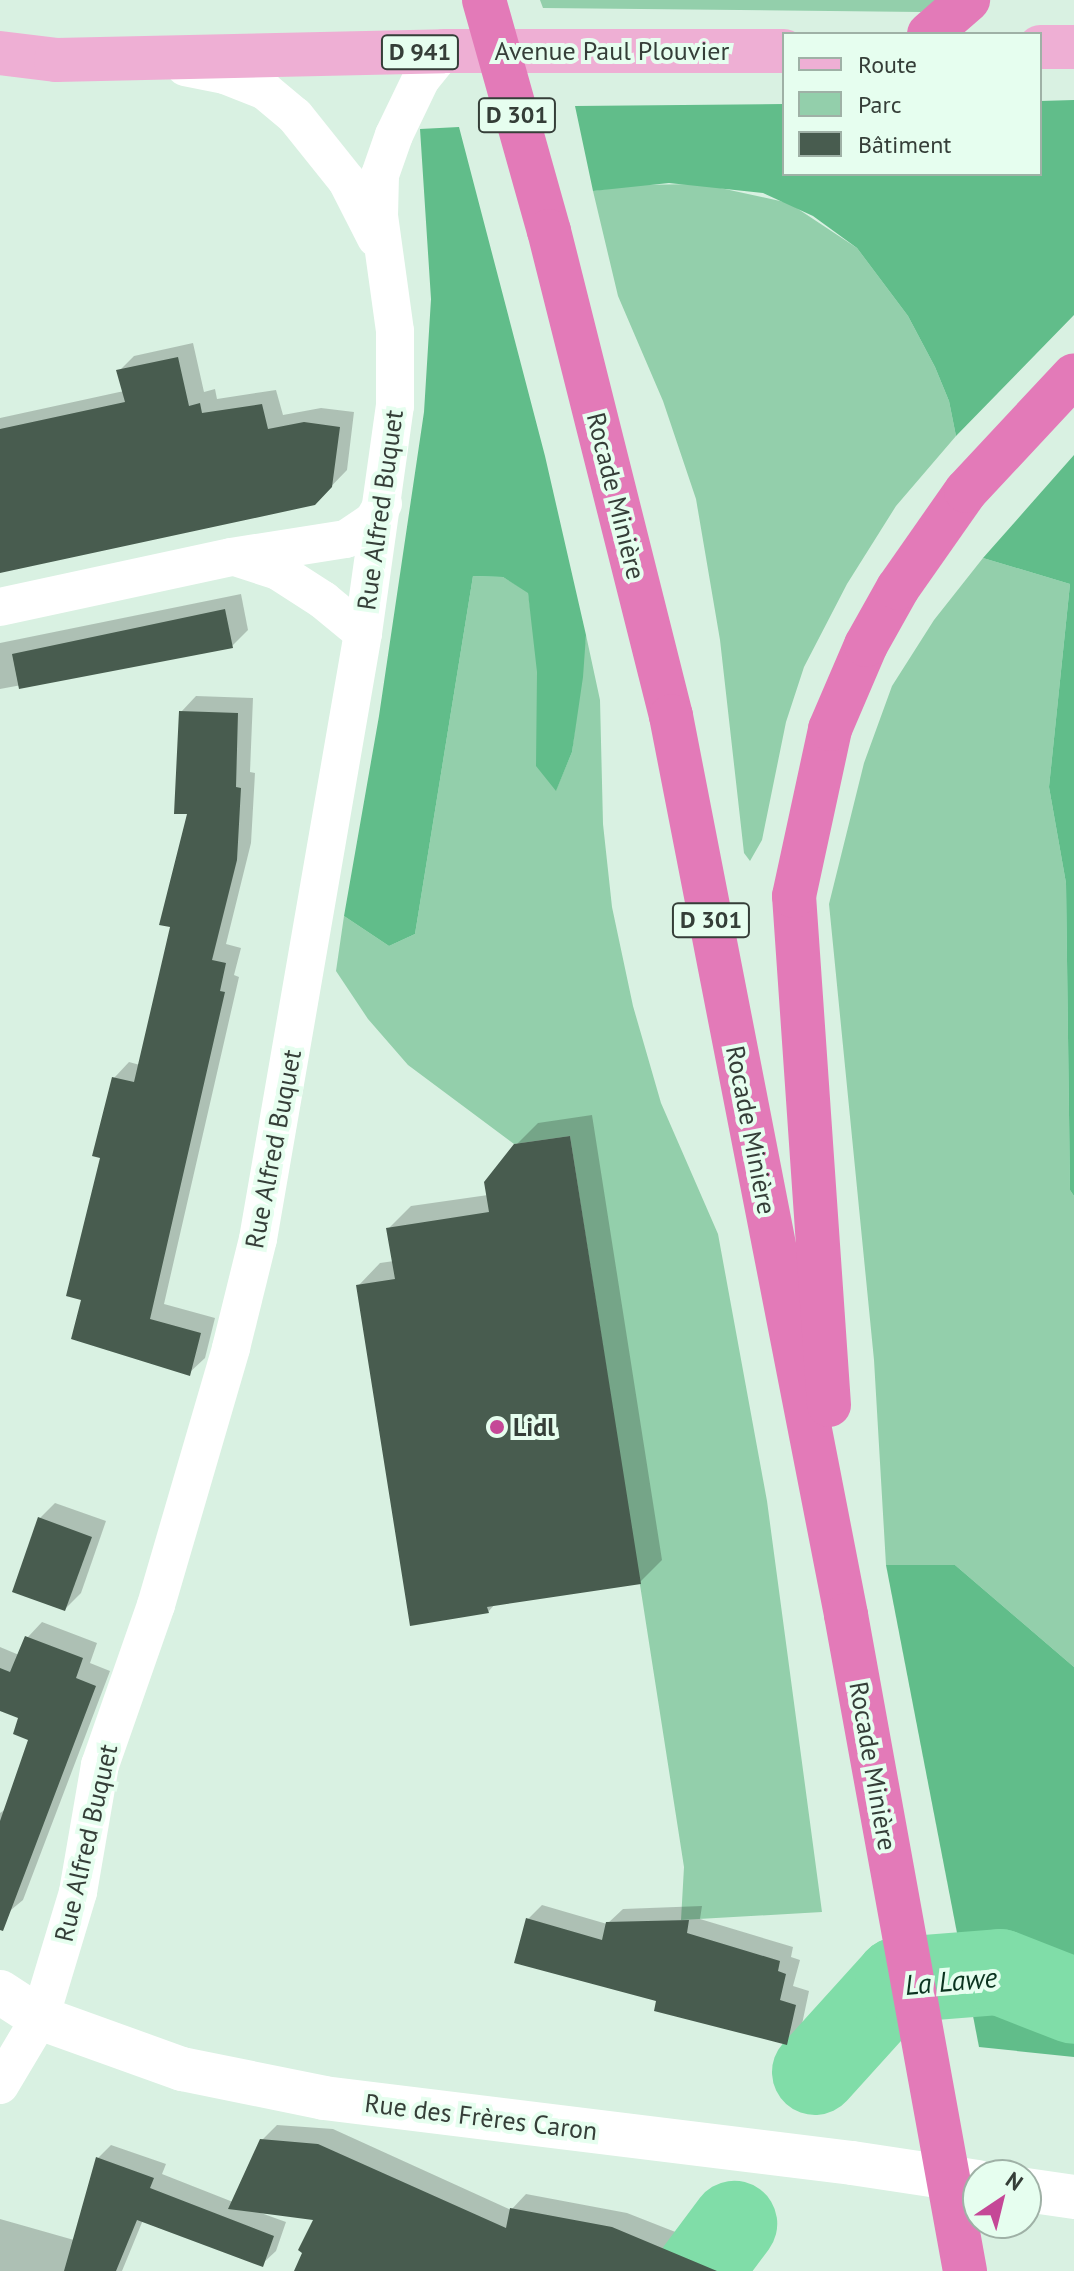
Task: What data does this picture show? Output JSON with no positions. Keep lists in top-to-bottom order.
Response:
{
  "streets": {
    "highway": ["D 301", "Rocade Minière"],
    "main road": ["Avenue Paul Plouvier", "D 941", "Rue des Frères Caron"],
    "street": ["Rue Alfred Buquet"]
  },
  "crossings": [
    ["Avenue Paul Plouvier", "Rue Alfred Buquet"],
    ["Rue Alfred Buquet", "Rue des Frères Caron"]
  ],
  "water": ["La Lawe"],
  "places": ["Lidl"],
  "legend": ["Route", "Parc", "Bâtiment"],
  "north": "top right"
}
